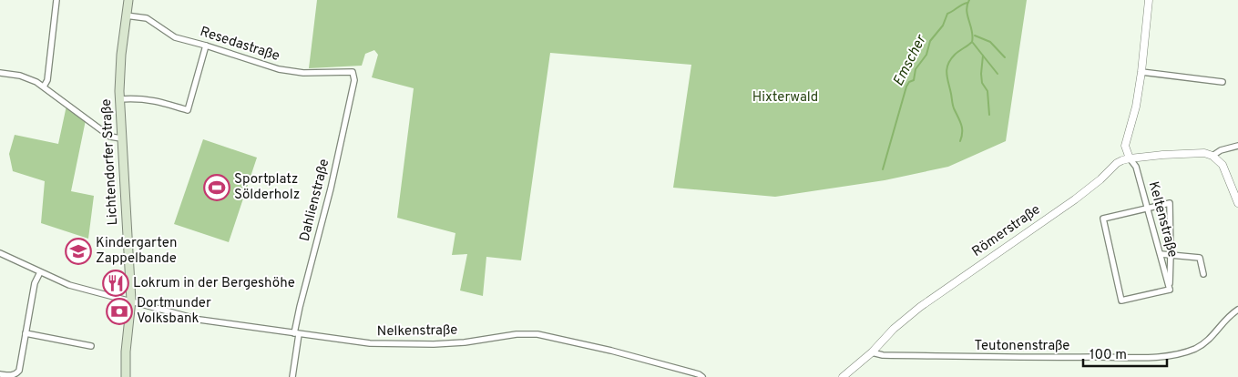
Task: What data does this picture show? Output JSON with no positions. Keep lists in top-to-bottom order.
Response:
{
  "streets": {
    "main road": ["Lichtendorfer Straße"],
    "street": [
      "Resedastraße",
      "Dahlienstraße",
      "Keltenstraße",
      "Römerstraße",
      "Nelkenstraße",
      "Teutonenstraße"
    ]
  },
  "crossings": [
    ["Resedastraße", "Lichtendorfer Straße"],
    ["Resedastraße", "Dahlienstraße"],
    ["Lichtendorfer Straße", "Nelkenstraße"],
    ["Dahlienstraße", "Nelkenstraße"],
    ["Keltenstraße", "Römerstraße"],
    ["Römerstraße", "Teutonenstraße"]
  ],
  "water": ["Emscher"],
  "parks": ["Hixterwald"],
  "places": {
    "sports": ["Sportplatz Sölderholz"],
    "school or university": ["Kindergarten Zappelbande"],
    "restaurant": ["Lokrum in der Bergeshöhe"],
    "bank": ["Dortmunder Volksbank"]
  },
  "scale_bar": "100 m"
}
